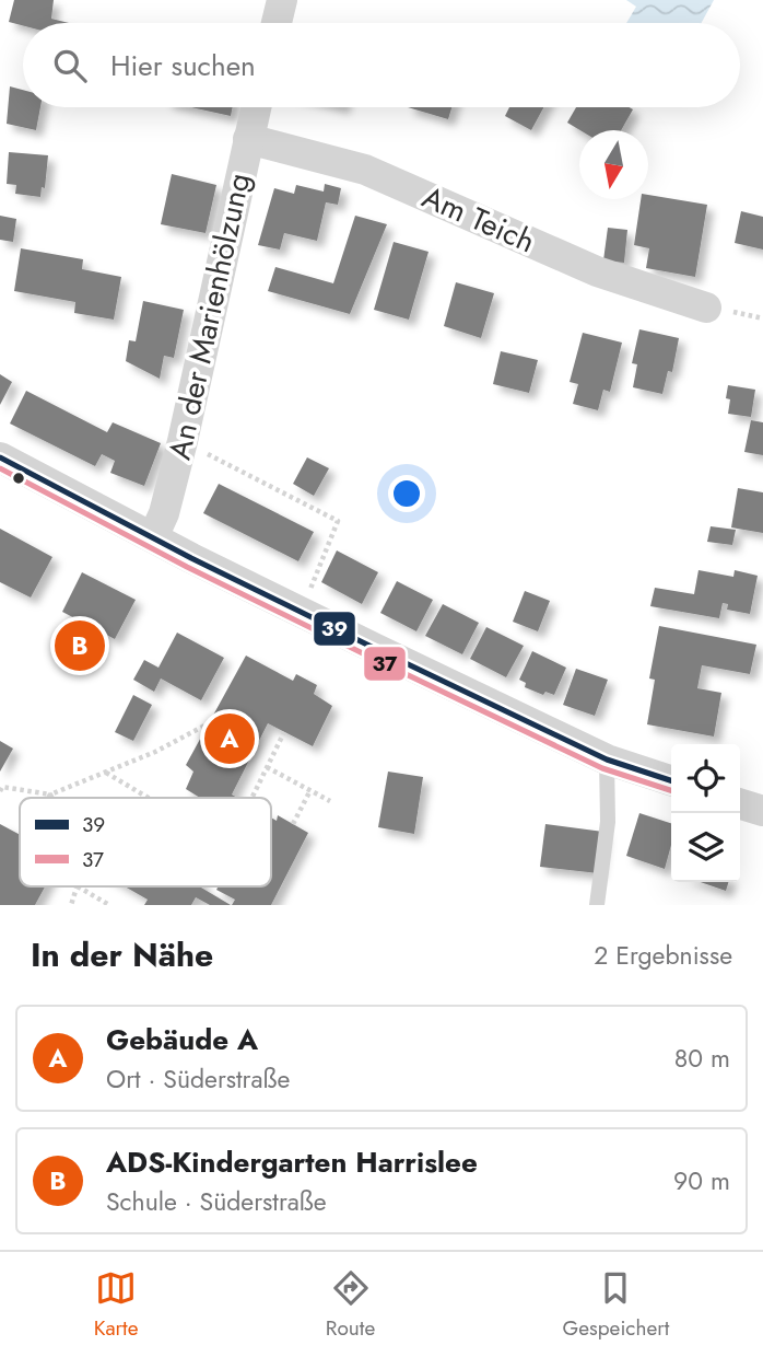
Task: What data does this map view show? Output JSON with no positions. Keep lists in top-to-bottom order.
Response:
{
  "streets": {
    "street": ["Am Teich", "An der Marienhölzung"]
  },
  "crossings": [
    ["Am Teich", "An der Marienhölzung"]
  ],
  "lines": ["transit line 39", "transit line 37"],
  "legend": ["39", "37"],
  "north": "bottom",
  "page": {
    "search": "Hier suchen",
    "pins": ["B", "A"],
    "heading": ["In der Nähe", "2 Ergebnisse"],
    "list": [
      {
        "mark": "A",
        "name": "Gebäude A",
        "note": "Ort · Süderstraße",
        "value": "80 m"
      },
      {
        "mark": "B",
        "name": "ADS-Kindergarten Harrislee",
        "note": "Schule · Süderstraße",
        "value": "90 m"
      }
    ],
    "nav": ["Karte", "Route", "Gespeichert"]
  }
}
